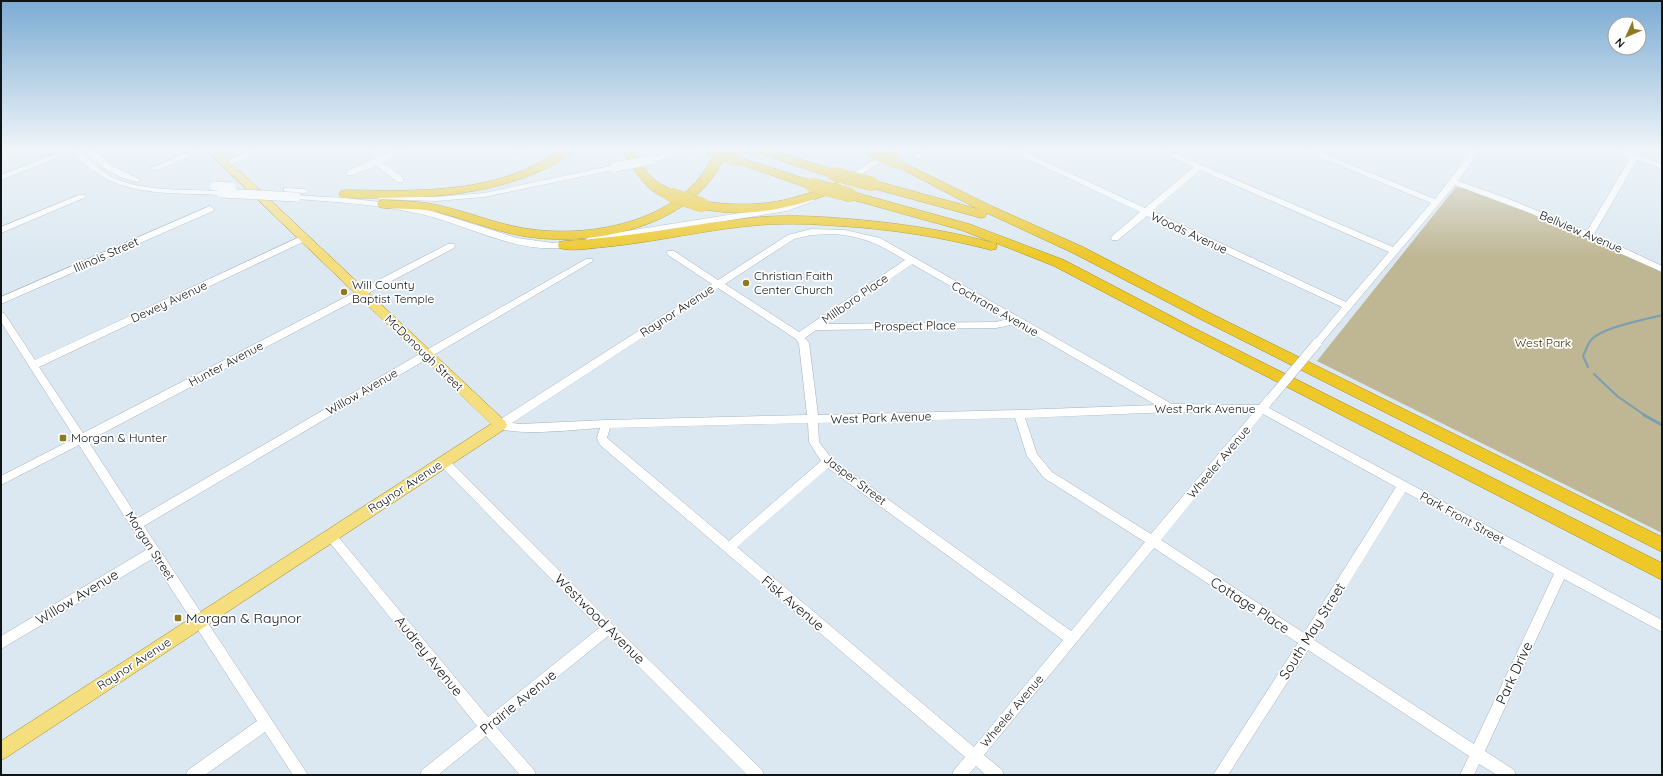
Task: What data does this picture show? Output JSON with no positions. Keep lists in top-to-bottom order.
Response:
{
  "streets": {
    "main road": ["Raynor Avenue", "McDonough Street"],
    "street": [
      "Bellview Avenue",
      "Woods Avenue",
      "Illinois Street",
      "Millboro Place",
      "Dewey Avenue",
      "Cochrane Avenue",
      "Prospect Place",
      "Hunter Avenue",
      "Willow Avenue",
      "West Park Avenue",
      "Wheeler Avenue",
      "Jasper Street",
      "Park Front Street",
      "Morgan Street",
      "Fisk Avenue",
      "Cottage Place",
      "Westwood Avenue",
      "South May Street",
      "Audrey Avenue",
      "Park Drive",
      "Prairie Avenue"
    ]
  },
  "crossings": [
    ["Woods Avenue", "Wheeler Avenue"],
    ["Millboro Place", "Cochrane Avenue"],
    ["Millboro Place", "Prospect Place"],
    ["Millboro Place", "Jasper Street"],
    ["Dewey Avenue", "McDonough Street"],
    ["Dewey Avenue", "Morgan Street"],
    ["Cochrane Avenue", "Raynor Avenue"],
    ["Cochrane Avenue", "Prospect Place"],
    ["Cochrane Avenue", "West Park Avenue"],
    ["Raynor Avenue", "McDonough Street"],
    ["Raynor Avenue", "West Park Avenue"],
    ["Raynor Avenue", "Morgan Street"],
    ["Raynor Avenue", "Westwood Avenue"],
    ["Raynor Avenue", "Audrey Avenue"],
    ["McDonough Street", "Hunter Avenue"],
    ["McDonough Street", "Willow Avenue"],
    ["McDonough Street", "West Park Avenue"],
    ["Hunter Avenue", "Morgan Street"],
    ["Willow Avenue", "Morgan Street"],
    ["West Park Avenue", "Wheeler Avenue"],
    ["West Park Avenue", "Jasper Street"],
    ["West Park Avenue", "Park Front Street"],
    ["West Park Avenue", "Fisk Avenue"],
    ["West Park Avenue", "Cottage Place"],
    ["Wheeler Avenue", "Jasper Street"],
    ["Wheeler Avenue", "Park Front Street"],
    ["Wheeler Avenue", "Fisk Avenue"],
    ["Wheeler Avenue", "Cottage Place"],
    ["Park Front Street", "South May Street"],
    ["Park Front Street", "Park Drive"],
    ["Cottage Place", "South May Street"],
    ["Cottage Place", "Park Drive"],
    ["Westwood Avenue", "Prairie Avenue"],
    ["Audrey Avenue", "Prairie Avenue"]
  ],
  "parks": ["West Park"],
  "places": {
    "other": ["Christian Faith Center Church", "Will County Baptist Temple"],
    "transit": ["Morgan & Hunter", "Morgan & Raynor"]
  },
  "north": "bottom left"
}
